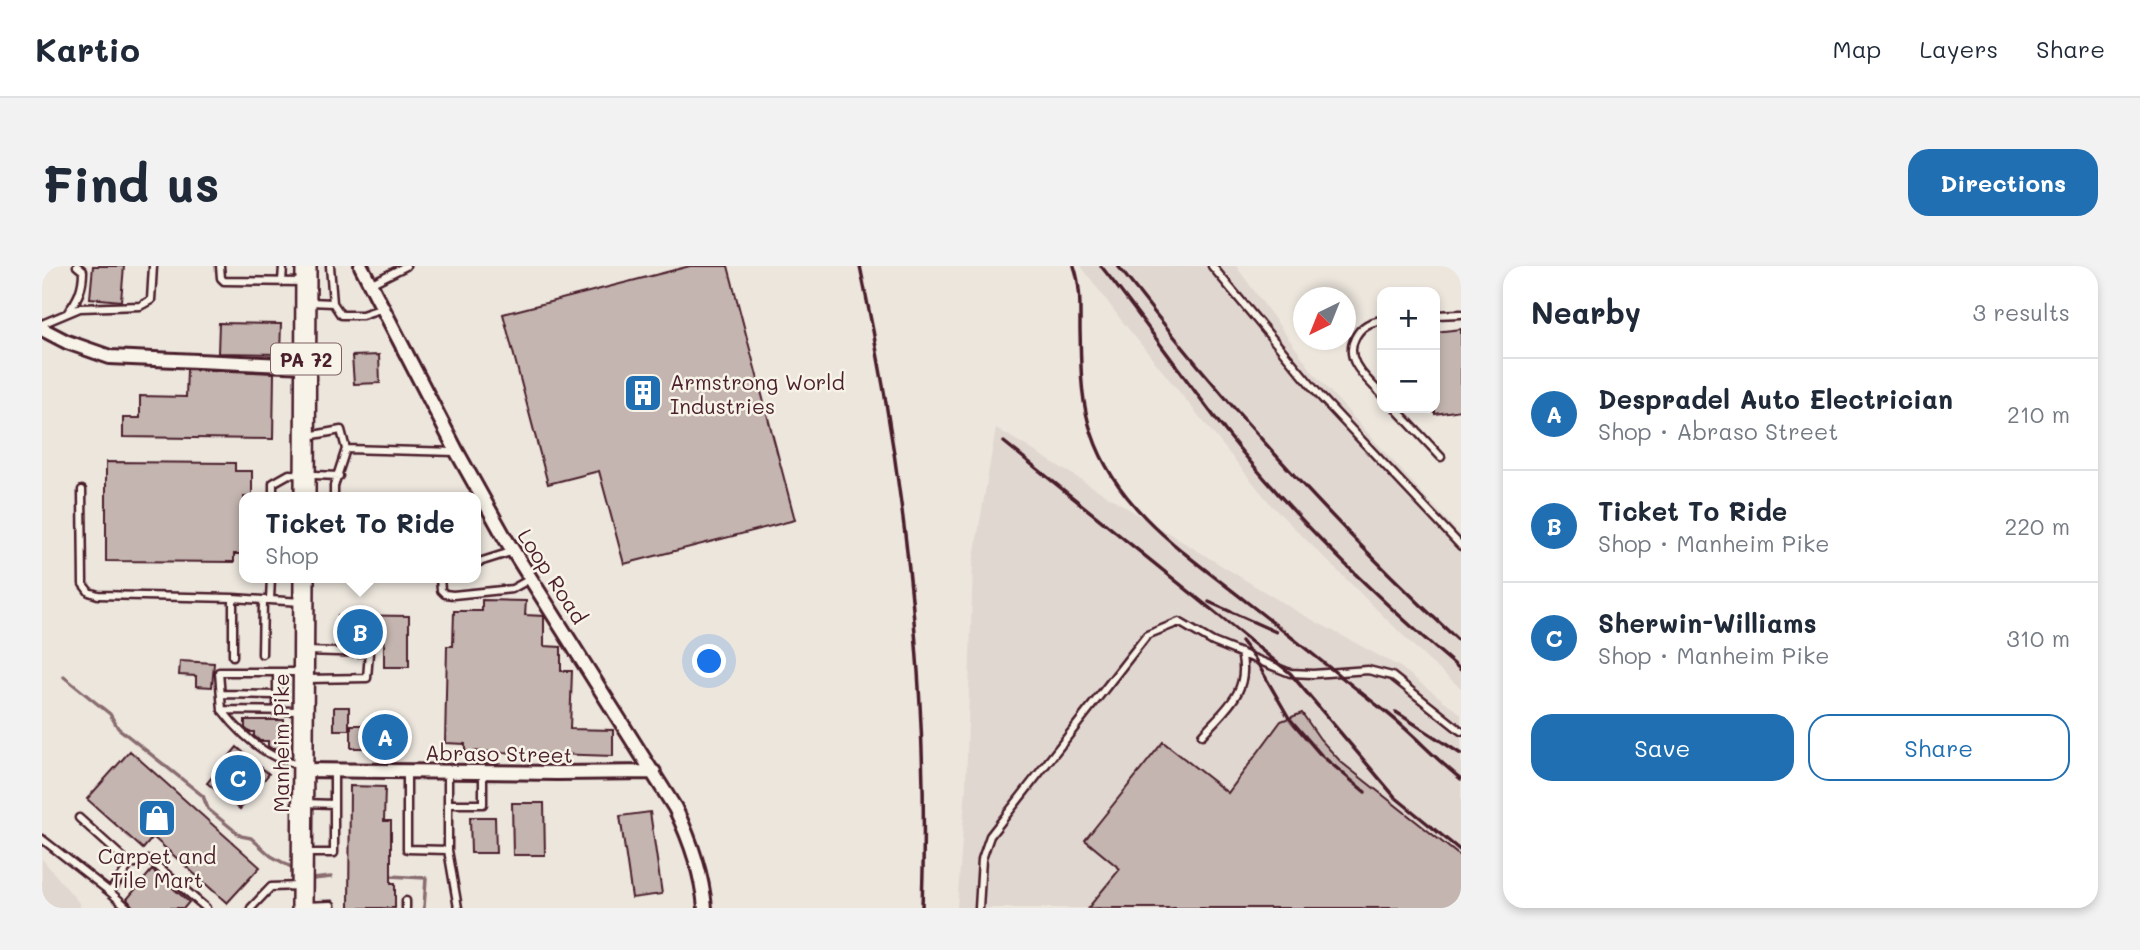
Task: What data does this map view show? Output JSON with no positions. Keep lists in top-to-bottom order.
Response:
{
  "streets": {
    "main road": ["PA 72", "Manheim Pike"],
    "street": ["Loop Road", "Abraso Street"]
  },
  "crossings": [
    ["Loop Road", "Abraso Street"],
    ["Manheim Pike", "Abraso Street"]
  ],
  "places": {
    "building": ["Armstrong World Industries"],
    "shop": ["Carpet and Tile Mart"]
  },
  "north": "bottom left",
  "page": {
    "header": "Kartio",
    "nav": ["Map", "Layers", "Share"],
    "buttons": [
      "Directions",
      ["Save", "Share"]
    ],
    "title": "Find us",
    "heading": ["Nearby", "3 results"],
    "map_buttons": ["+", "−"],
    "list": [
      {
        "mark": "A",
        "name": "Despradel Auto Electrician",
        "note": "Shop · Abraso Street",
        "value": "210 m"
      },
      {
        "mark": "B",
        "name": "Ticket To Ride",
        "note": "Shop · Manheim Pike",
        "value": "220 m"
      },
      {
        "mark": "C",
        "name": "Sherwin-Williams",
        "note": "Shop · Manheim Pike",
        "value": "310 m"
      }
    ],
    "popup": ["Ticket To Ride", "Shop"],
    "pins": ["B", "A", "C"]
  }
}
